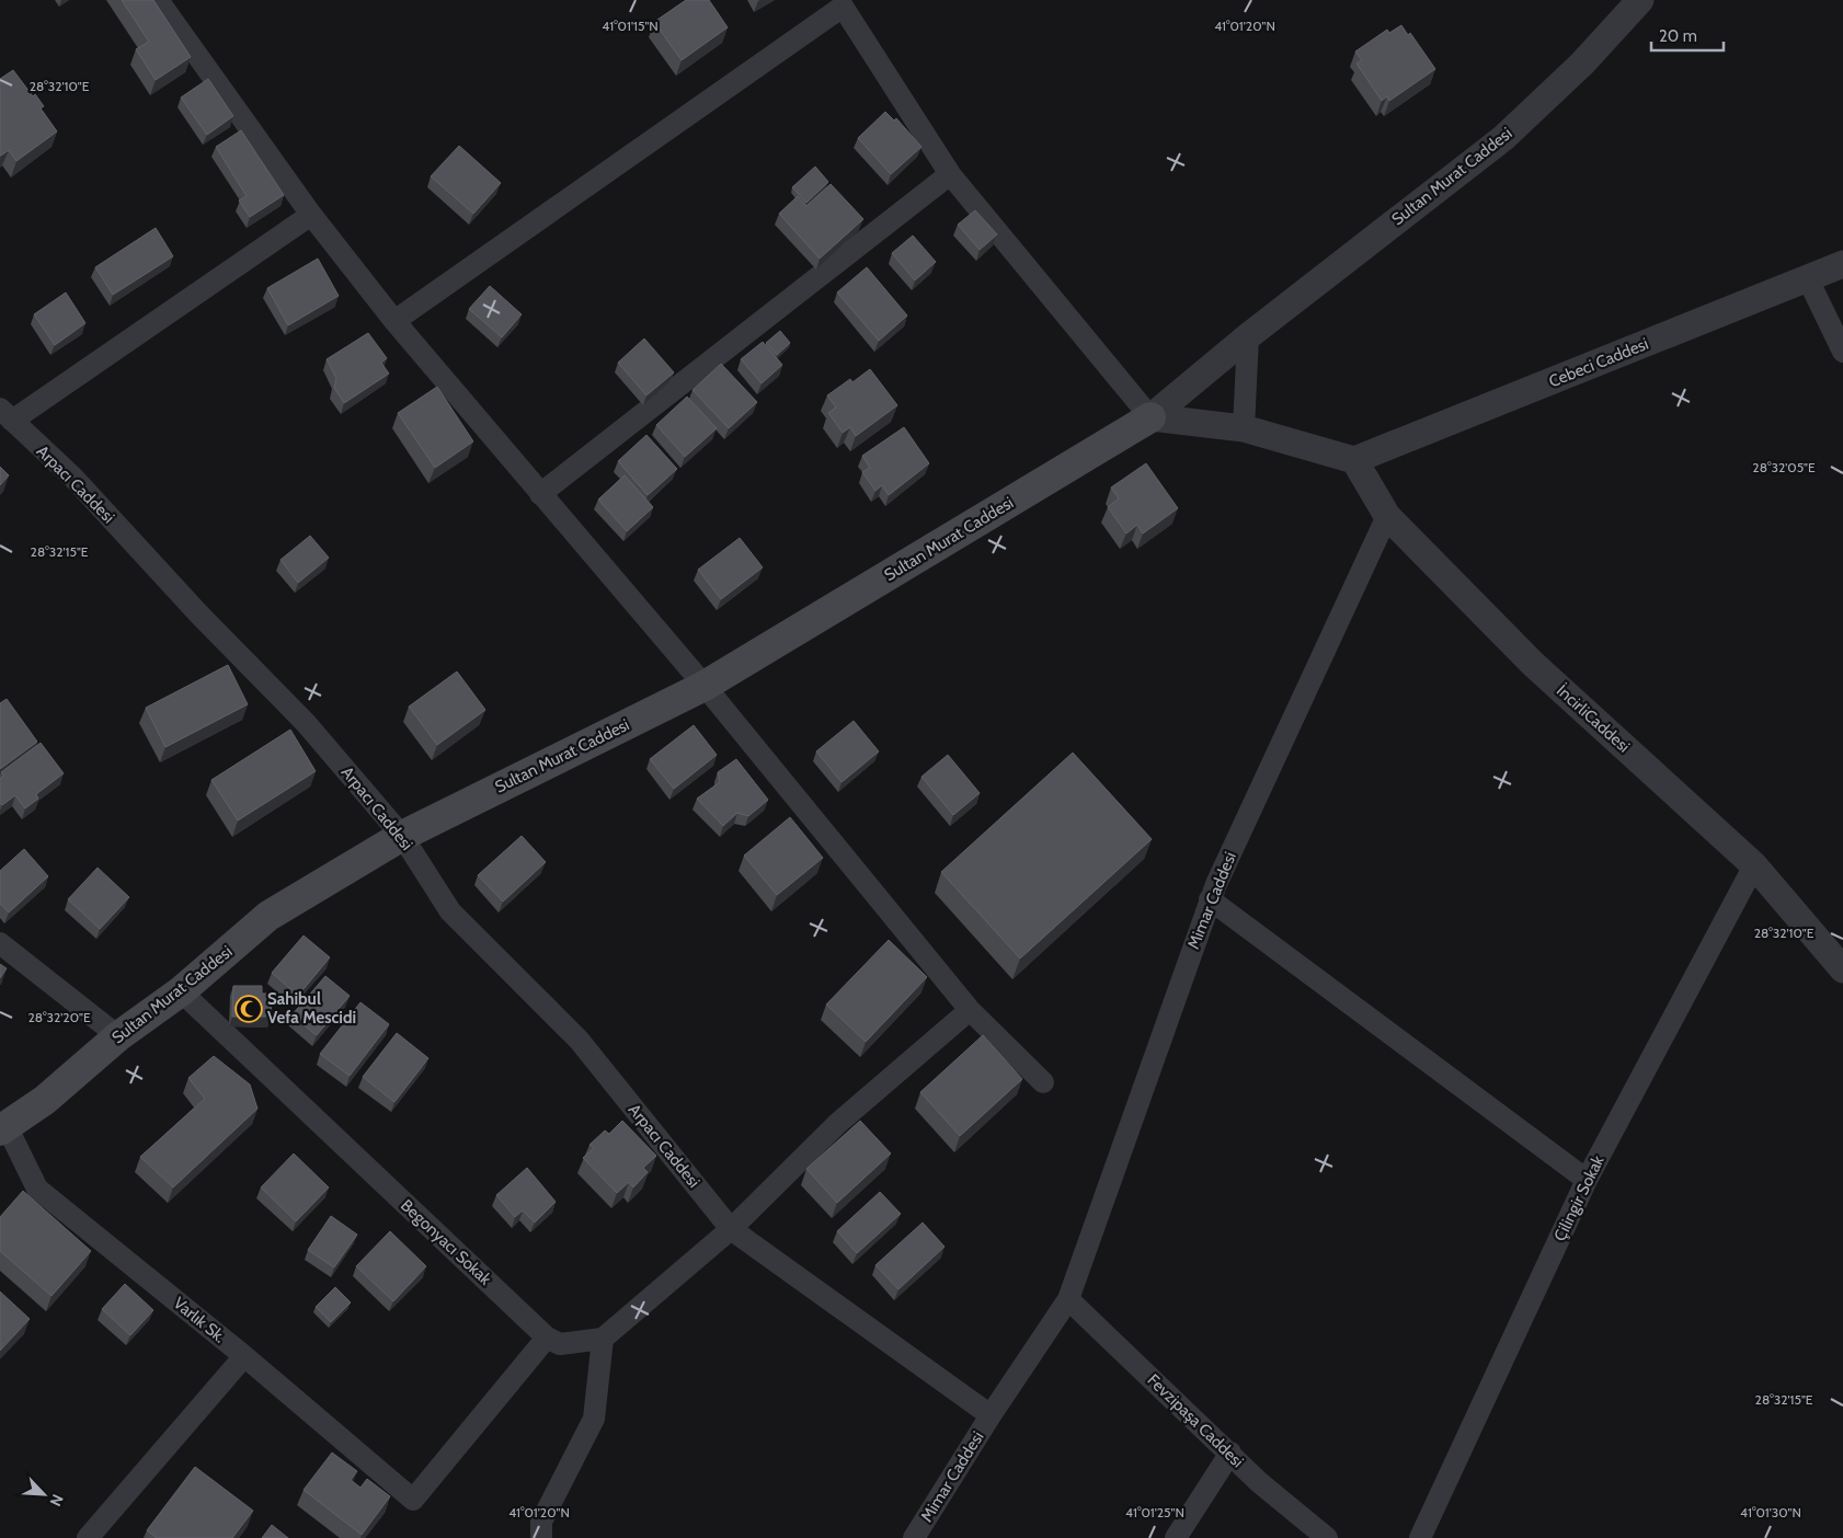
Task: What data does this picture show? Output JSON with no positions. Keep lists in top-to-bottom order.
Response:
{
  "streets": {
    "main road": ["Sultan Murat Caddesi"],
    "street": [
      "Cebeci Caddesi",
      "Arpacı Caddesi",
      "İncirliCaddesi",
      "Mimar Caddesi",
      "Çilingir Sokak",
      "Begonyacı Sokak",
      "Varlık Sk.",
      "Fevzipaşa Caddesi"
    ]
  },
  "crossings": [
    ["Sultan Murat Caddesi", "Arpacı Caddesi"],
    ["Sultan Murat Caddesi", "Begonyacı Sokak"],
    ["Sultan Murat Caddesi", "Varlık Sk."],
    ["Cebeci Caddesi", "İncirliCaddesi"],
    ["Arpacı Caddesi", "Mimar Caddesi"],
    ["İncirliCaddesi", "Mimar Caddesi"],
    ["İncirliCaddesi", "Çilingir Sokak"],
    ["Mimar Caddesi", "Fevzipaşa Caddesi"],
    ["Begonyacı Sokak", "Varlık Sk."]
  ],
  "places": {
    "mosque": ["Sahibul Vefa Mescidi"]
  },
  "scale_bar": "20 m",
  "north": "bottom right",
  "coordinates": [
    "41°01'15\"N",
    "41°01'20\"N",
    "28°32'10\"E",
    "28°32'05\"E",
    "28°32'15\"E",
    "28°32'20\"E",
    "41°01'25\"N",
    "41°01'30\"N"
  ]
}
